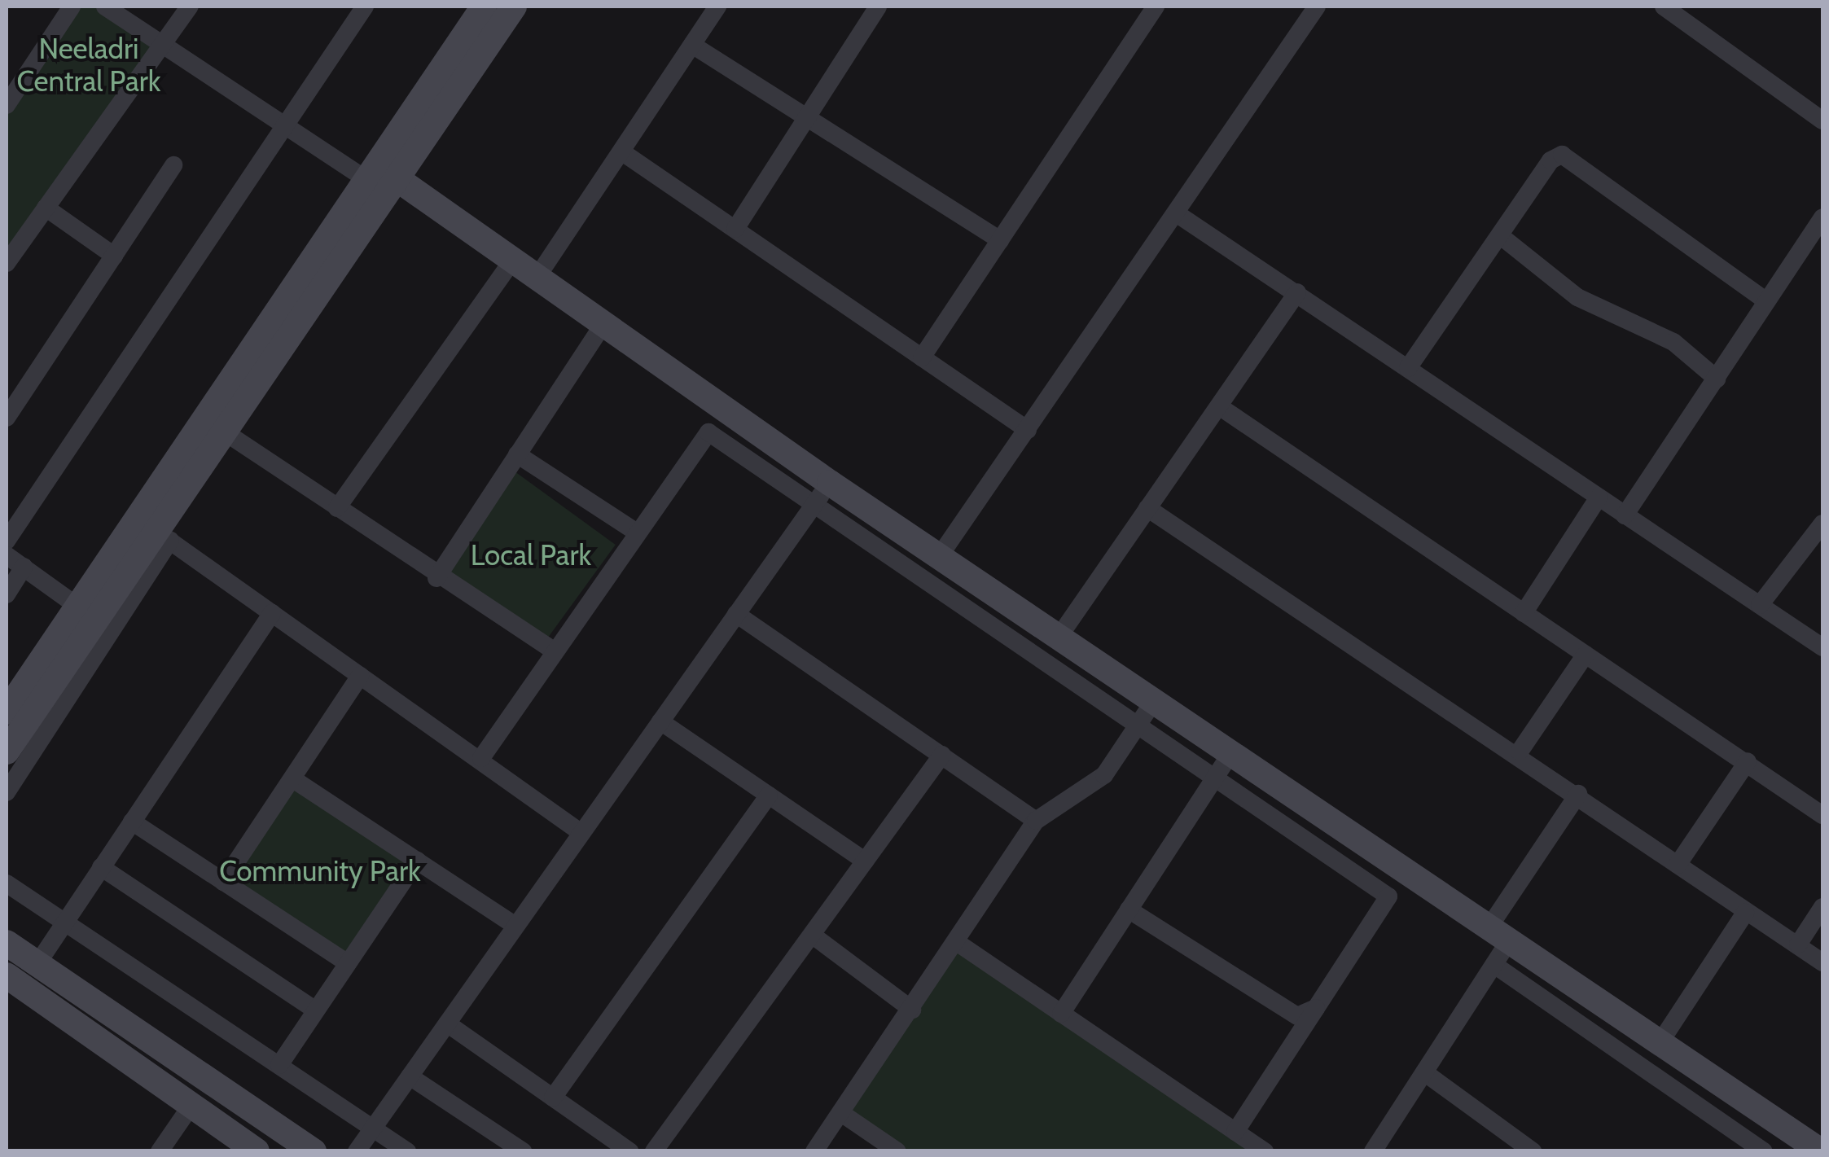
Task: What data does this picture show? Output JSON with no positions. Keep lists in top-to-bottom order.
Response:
{
  "parks": ["Neeladri Central Park", "Local Park", "Community Park"]
}
